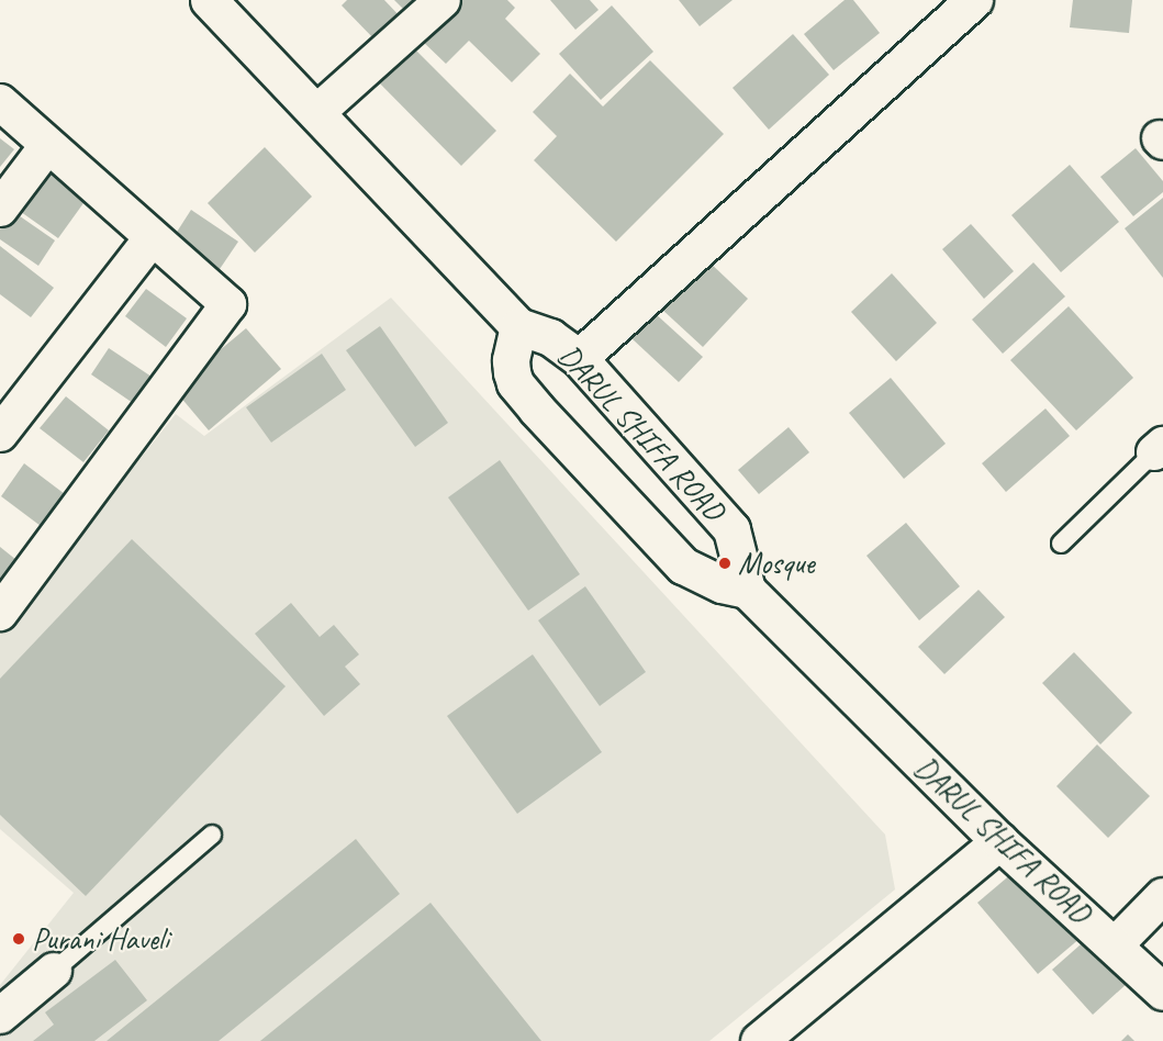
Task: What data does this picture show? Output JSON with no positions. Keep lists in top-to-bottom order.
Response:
{
  "streets": {
    "main road": ["DARUL SHIFA ROAD"]
  },
  "places": ["Mosque", "Purani Haveli"]
}
